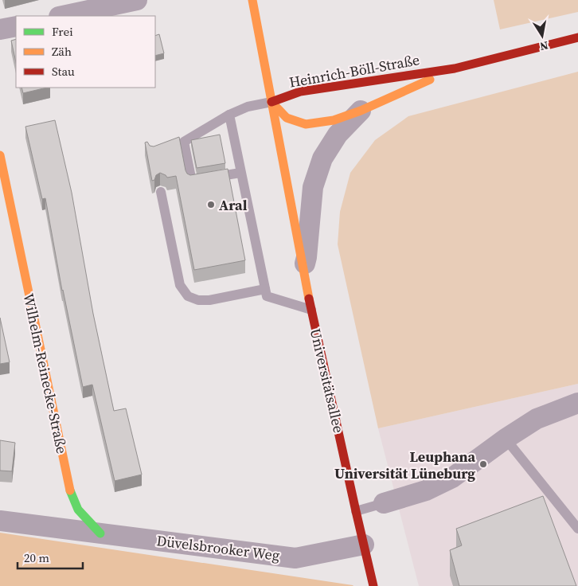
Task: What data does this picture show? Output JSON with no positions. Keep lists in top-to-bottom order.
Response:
{
  "streets": {
    "street": [
      "Heinrich-Böll-Straße",
      "Wilhelm-Reinecke-Straße",
      "Universitätsallee",
      "Düvelsbrooker Weg"
    ]
  },
  "crossings": [
    ["Heinrich-Böll-Straße", "Universitätsallee"],
    ["Wilhelm-Reinecke-Straße", "Düvelsbrooker Weg"],
    ["Universitätsallee", "Düvelsbrooker Weg"]
  ],
  "places": ["Aral", "Leuphana Universität Lüneburg"],
  "legend": ["Frei", "Zäh", "Stau"],
  "scale_bar": "20 m",
  "north": "bottom"
}
